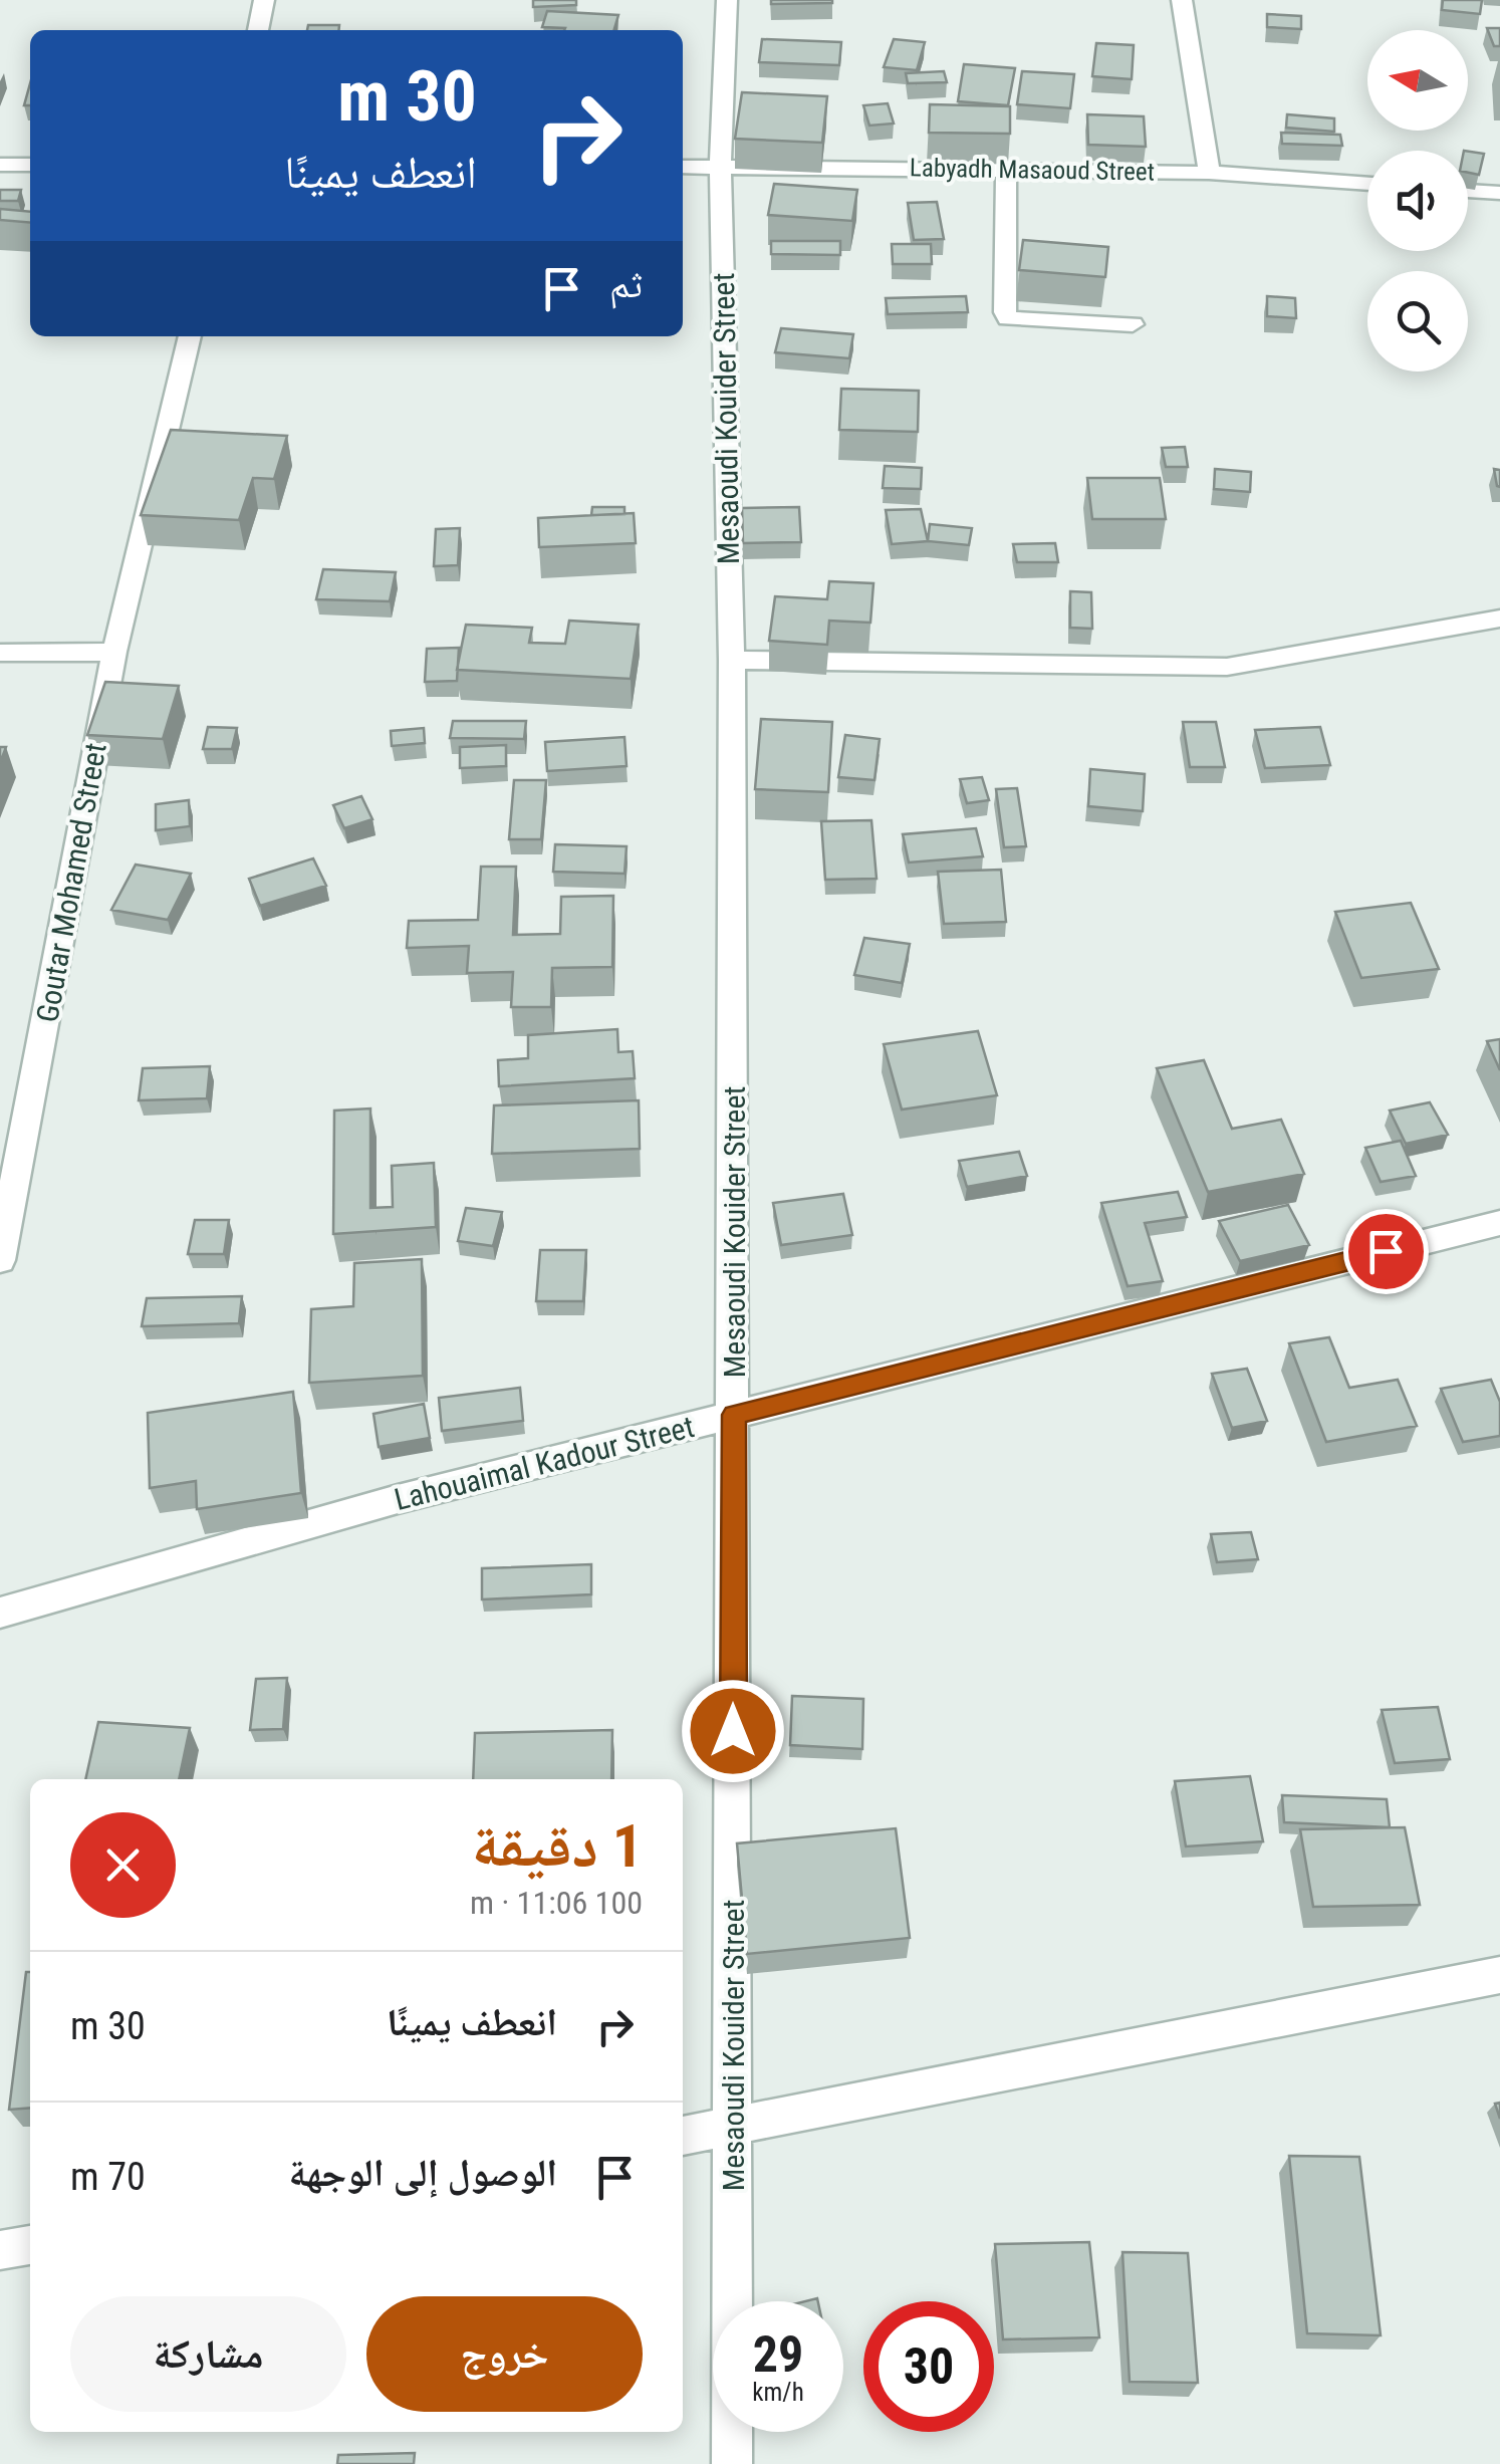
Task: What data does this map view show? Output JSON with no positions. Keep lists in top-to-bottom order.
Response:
{
  "streets": {
    "street": [
      "Labyadh Masaoud Street",
      "Mesaoudi Kouider Street",
      "Goutar Mohamed Street",
      "Lahouaimal Kadour Street"
    ]
  },
  "crossings": [
    ["Labyadh Masaoud Street", "Mesaoudi Kouider Street"],
    ["Mesaoudi Kouider Street", "Lahouaimal Kadour Street"]
  ],
  "north": "left",
  "page": {
    "turn": ["30 m", "انعطف يمينًا"],
    "then": "ثم",
    "heading": ["1 دقيقة", "100 m · 11:06"],
    "list": [
      {
        "name": "انعطف يمينًا",
        "value": "30 m"
      },
      {
        "name": "الوصول إلى الوجهة",
        "value": "70 m"
      }
    ],
    "buttons": ["خروج", "مشاركة"],
    "speed": "29 km/h",
    "limit": "30"
  }
}
